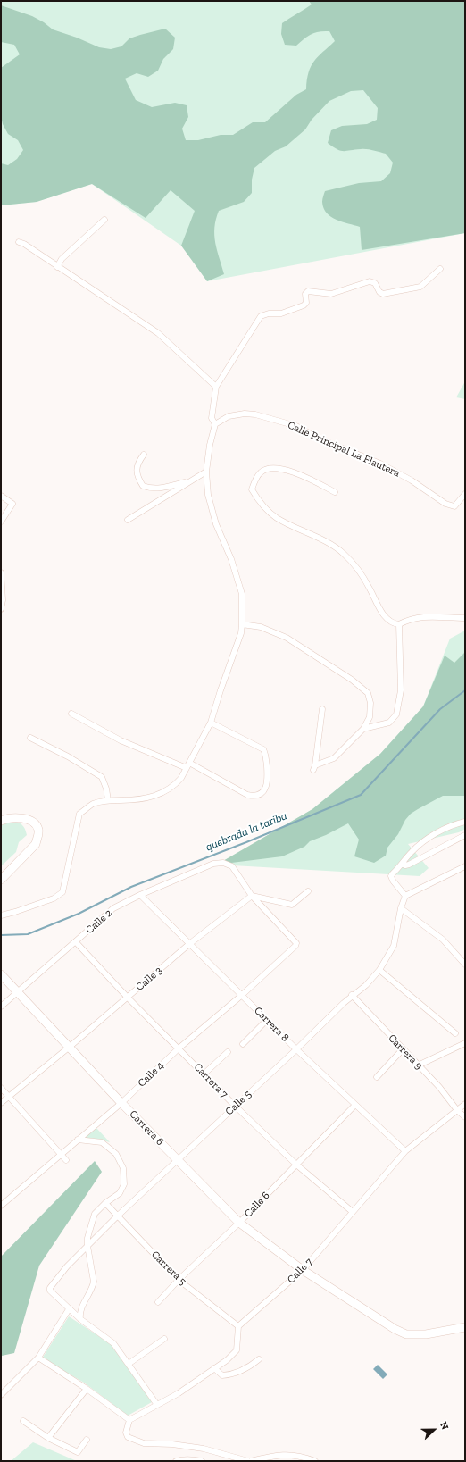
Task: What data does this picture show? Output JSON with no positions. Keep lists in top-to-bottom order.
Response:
{
  "streets": {
    "main road": ["Carrera 6"],
    "street": [
      "Calle Principal La Flautera",
      "Calle 2",
      "Calle 3",
      "Carrera 8",
      "Carrera 9",
      "Calle 4",
      "Carrera 7",
      "Calle 5",
      "Calle 6",
      "Carrera 5",
      "Calle 7"
    ]
  },
  "crossings": [
    ["Calle 2", "Calle 3"],
    ["Calle 2", "Carrera 8"],
    ["Calle 2", "Calle 4"],
    ["Calle 2", "Carrera 7"],
    ["Calle 2", "Carrera 6"],
    ["Calle 3", "Carrera 8"],
    ["Calle 3", "Calle 4"],
    ["Calle 3", "Carrera 7"],
    ["Calle 3", "Carrera 6"],
    ["Carrera 8", "Calle 4"],
    ["Carrera 8", "Calle 5"],
    ["Carrera 8", "Calle 6"],
    ["Carrera 8", "Calle 7"],
    ["Carrera 9", "Calle 5"],
    ["Carrera 9", "Calle 7"],
    ["Calle 4", "Carrera 7"],
    ["Calle 4", "Carrera 6"],
    ["Carrera 7", "Calle 5"],
    ["Carrera 7", "Calle 6"],
    ["Carrera 7", "Calle 7"],
    ["Calle 5", "Carrera 6"],
    ["Calle 5", "Carrera 5"],
    ["Carrera 6", "Calle 6"],
    ["Carrera 6", "Calle 7"],
    ["Calle 6", "Carrera 5"],
    ["Carrera 5", "Calle 7"]
  ],
  "water": ["quebrada la tariba"],
  "north": "right"
}
